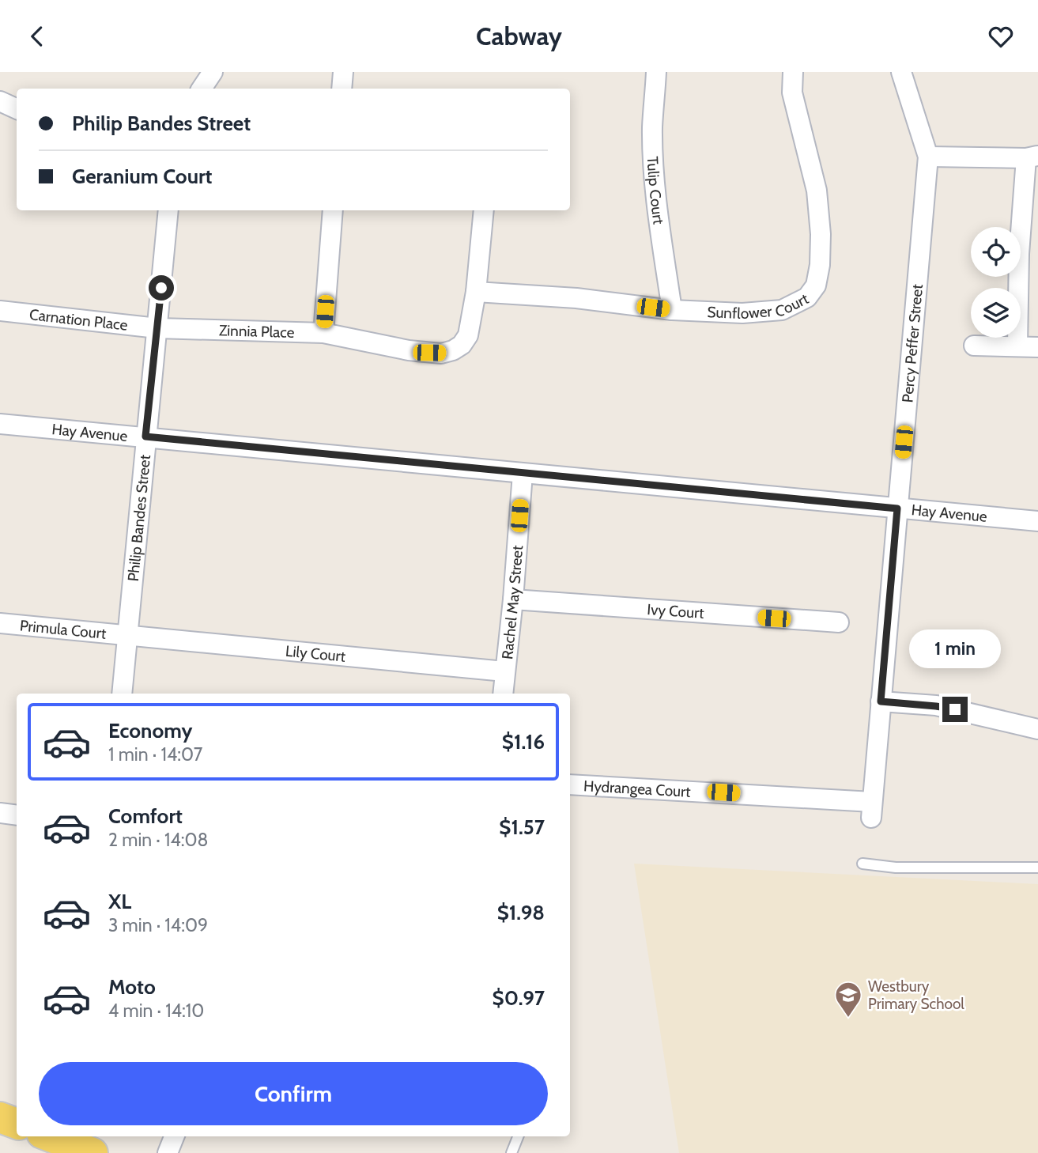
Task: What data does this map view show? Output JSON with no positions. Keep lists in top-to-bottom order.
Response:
{
  "streets": {
    "street": [
      "Tulip Court",
      "Sunflower Court",
      "Carnation Place",
      "Zinnia Place",
      "Percy Peffer Street",
      "Hay Avenue",
      "Philip Bandes Street",
      "Rachel May Street",
      "Ivy Court",
      "Primula Court",
      "Lily Court",
      "Hydrangea Court"
    ]
  },
  "crossings": [
    ["Tulip Court", "Sunflower Court"],
    ["Sunflower Court", "Zinnia Place"],
    ["Carnation Place", "Zinnia Place"],
    ["Carnation Place", "Philip Bandes Street"],
    ["Zinnia Place", "Philip Bandes Street"],
    ["Percy Peffer Street", "Hay Avenue"],
    ["Percy Peffer Street", "Hydrangea Court"],
    ["Hay Avenue", "Philip Bandes Street"],
    ["Hay Avenue", "Rachel May Street"],
    ["Philip Bandes Street", "Primula Court"],
    ["Philip Bandes Street", "Lily Court"],
    ["Rachel May Street", "Ivy Court"],
    ["Rachel May Street", "Lily Court"],
    ["Primula Court", "Lily Court"]
  ],
  "places": {
    "school or university": ["Westbury Primary School"]
  },
  "page": {
    "header": "Cabway",
    "banner": ["Philip Bandes Street", "Geranium Court"],
    "bubble": "1 min",
    "list": [
      {
        "name": "Economy",
        "note": "1 min · 14:07",
        "value": "$1.16"
      },
      {
        "name": "Comfort",
        "note": "2 min · 14:08",
        "value": "$1.57"
      },
      {
        "name": "XL",
        "note": "3 min · 14:09",
        "value": "$1.98"
      },
      {
        "name": "Moto",
        "note": "4 min · 14:10",
        "value": "$0.97"
      }
    ],
    "buttons": "Confirm"
  }
}
